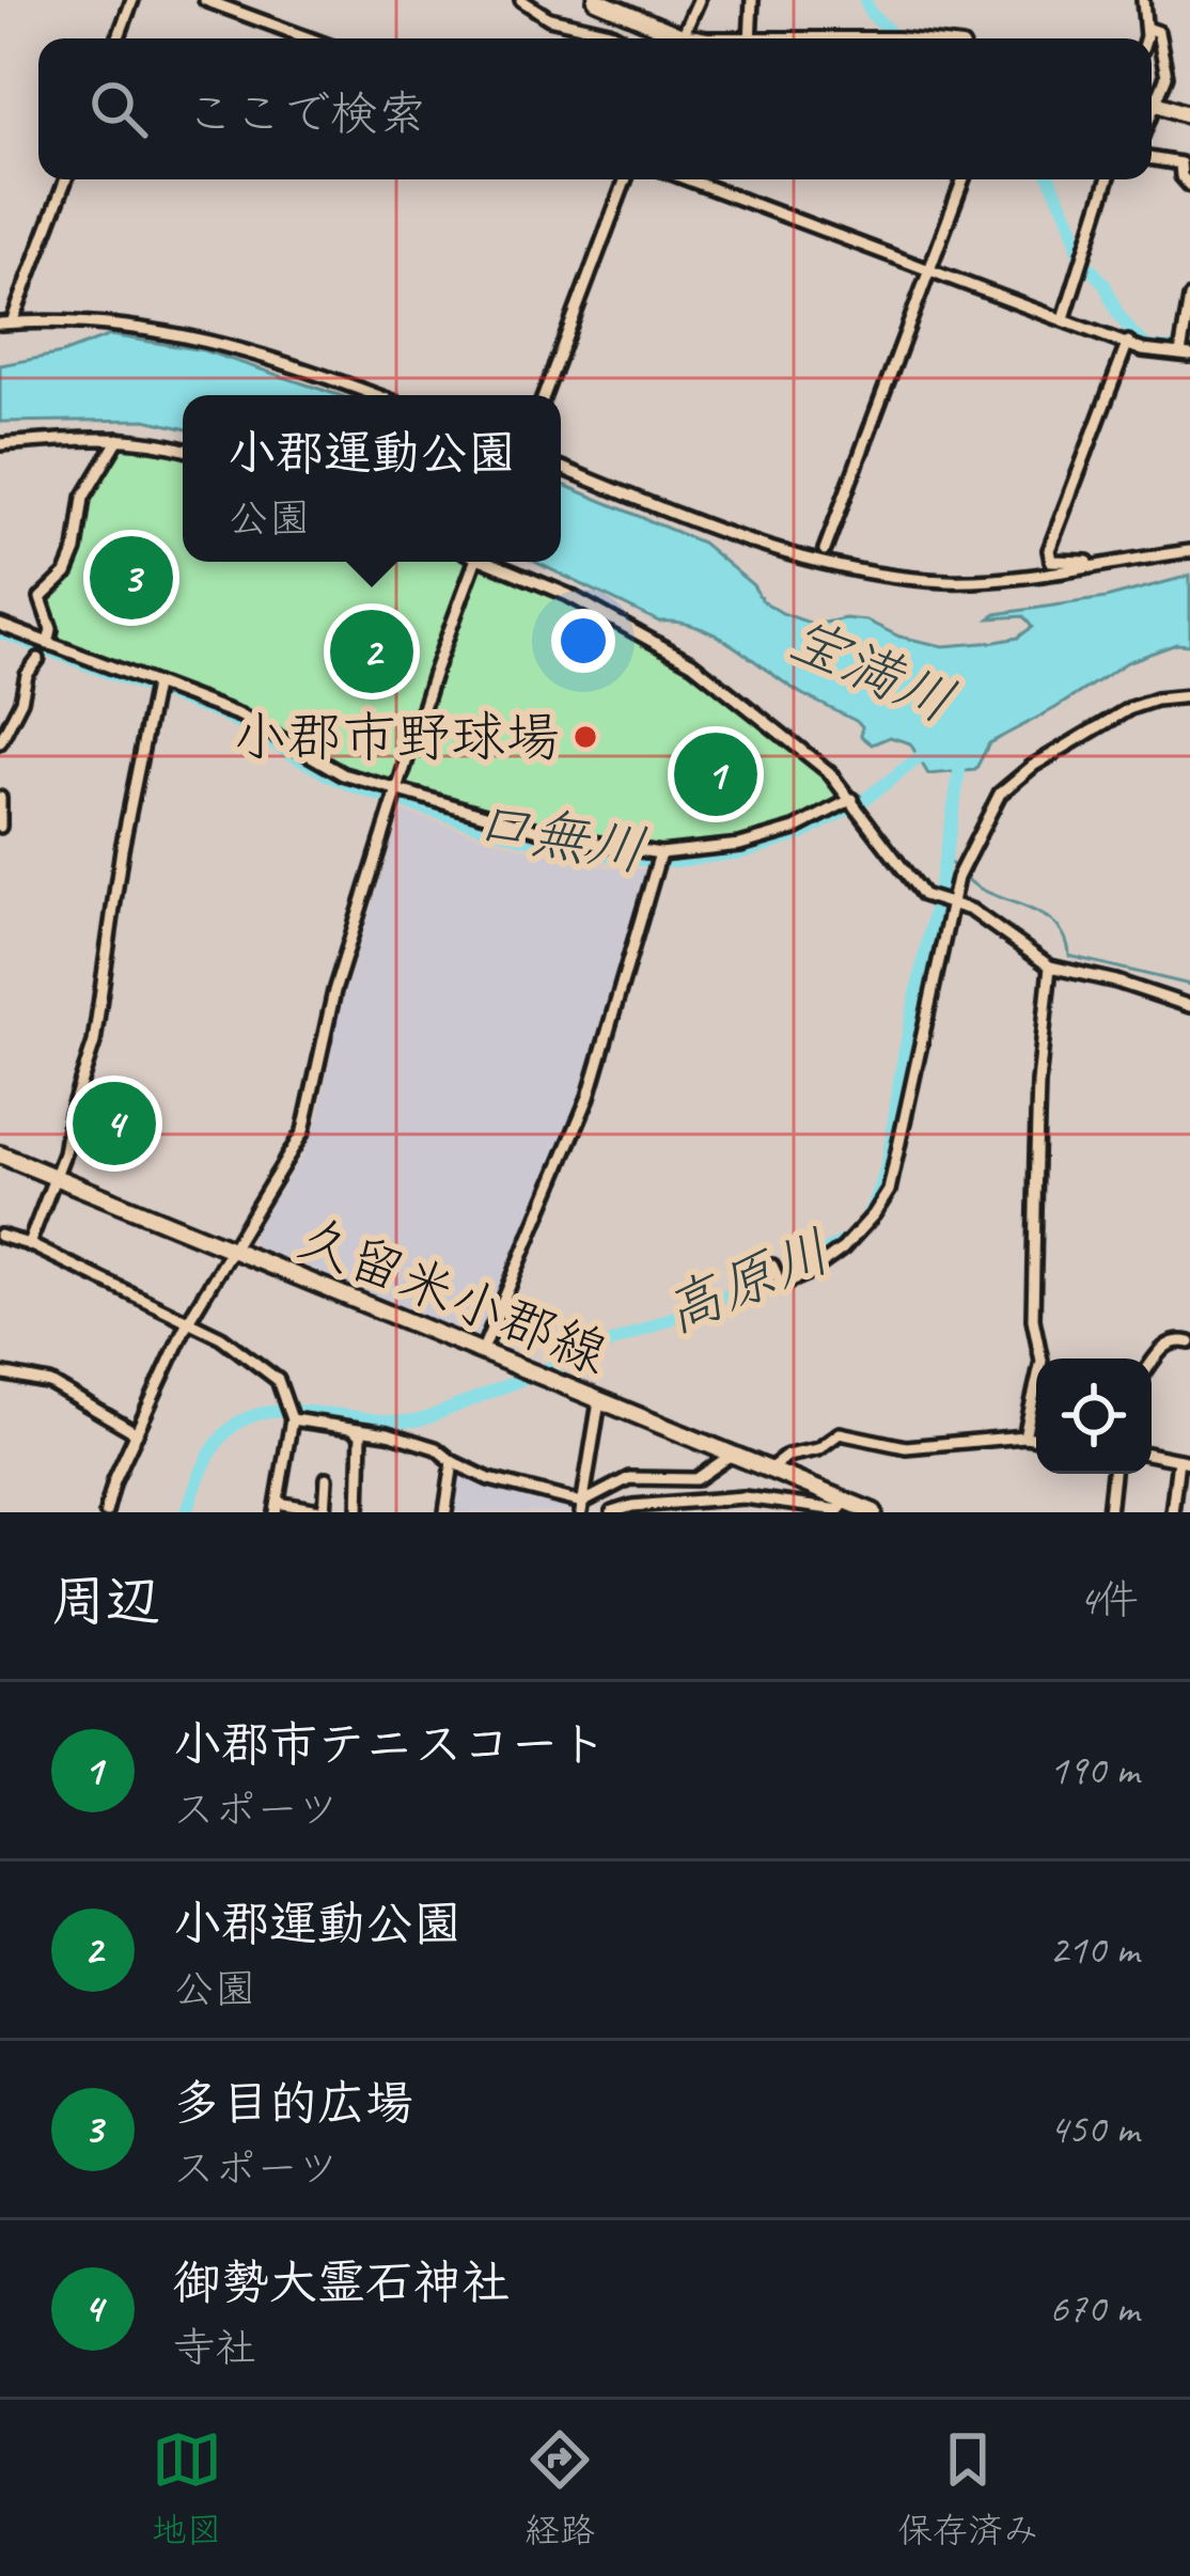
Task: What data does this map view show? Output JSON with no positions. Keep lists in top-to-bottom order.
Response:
{
  "streets": {
    "main road": ["久留米小郡線"]
  },
  "water": ["宝満川", "口無川", "高原川"],
  "places": ["小郡市野球場"],
  "page": {
    "search": "ここで検索",
    "popup": ["小郡運動公園", "公園"],
    "pins": [
      "3",
      "2",
      "1",
      "4"
    ],
    "heading": ["周辺", "4件"],
    "list": [
      {
        "mark": "1",
        "name": "小郡市テニスコート",
        "note": "スポーツ",
        "value": "190 m"
      },
      {
        "mark": "2",
        "name": "小郡運動公園",
        "note": "公園",
        "value": "210 m"
      },
      {
        "mark": "3",
        "name": "多目的広場",
        "note": "スポーツ",
        "value": "450 m"
      },
      {
        "mark": "4",
        "name": "御勢大霊石神社",
        "note": "寺社",
        "value": "670 m"
      }
    ],
    "nav": ["地図", "経路", "保存済み"]
  }
}
